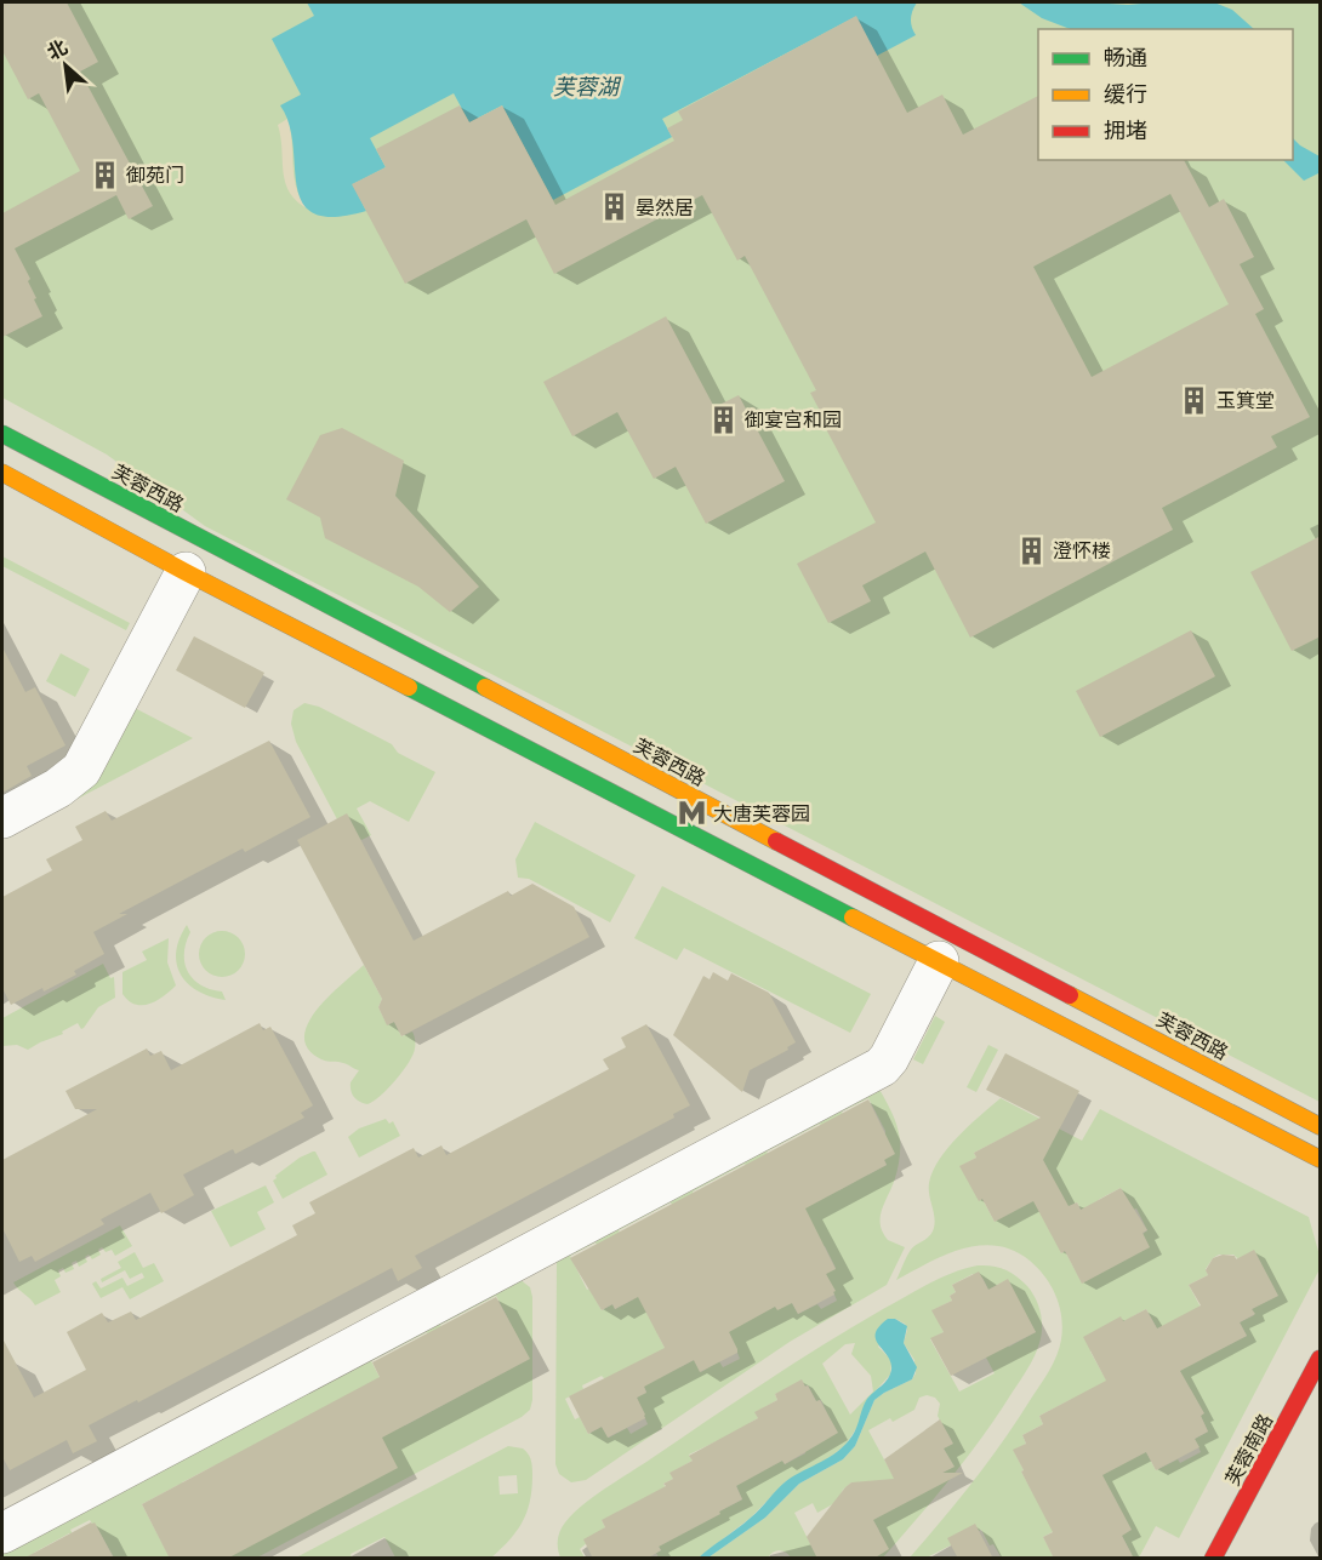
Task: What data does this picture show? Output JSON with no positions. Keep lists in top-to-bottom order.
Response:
{
  "streets": {
    "main road": ["芙蓉西路", "芙蓉南路"]
  },
  "water": ["芙蓉湖"],
  "places": {
    "building": [
      "御苑门",
      "晏然居",
      "玉箕堂",
      "御宴宫和园",
      "澄怀楼"
    ],
    "metro station": ["大唐芙蓉园"]
  },
  "legend": ["畅通", "缓行", "拥堵"],
  "north": "top left"
}
